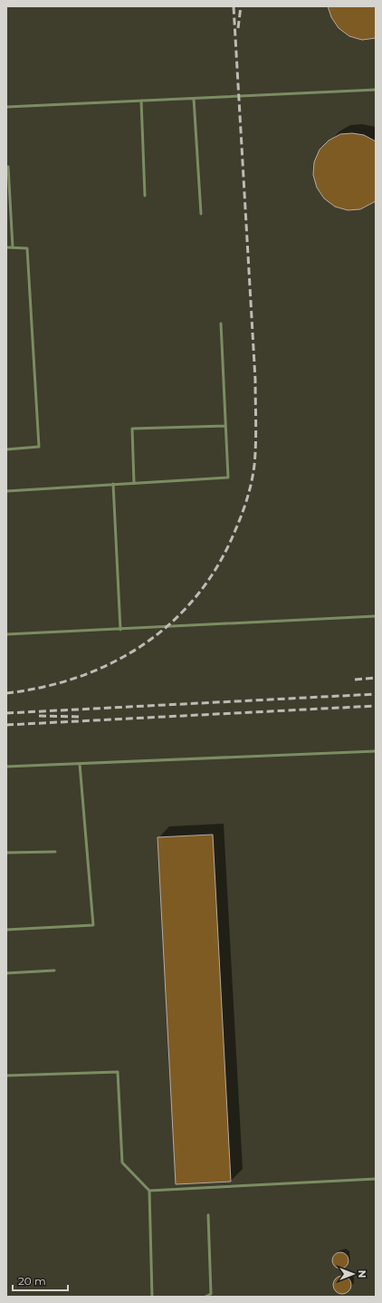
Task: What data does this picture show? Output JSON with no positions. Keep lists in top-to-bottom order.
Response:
{
  "scale_bar": "20 m",
  "north": "right"
}
